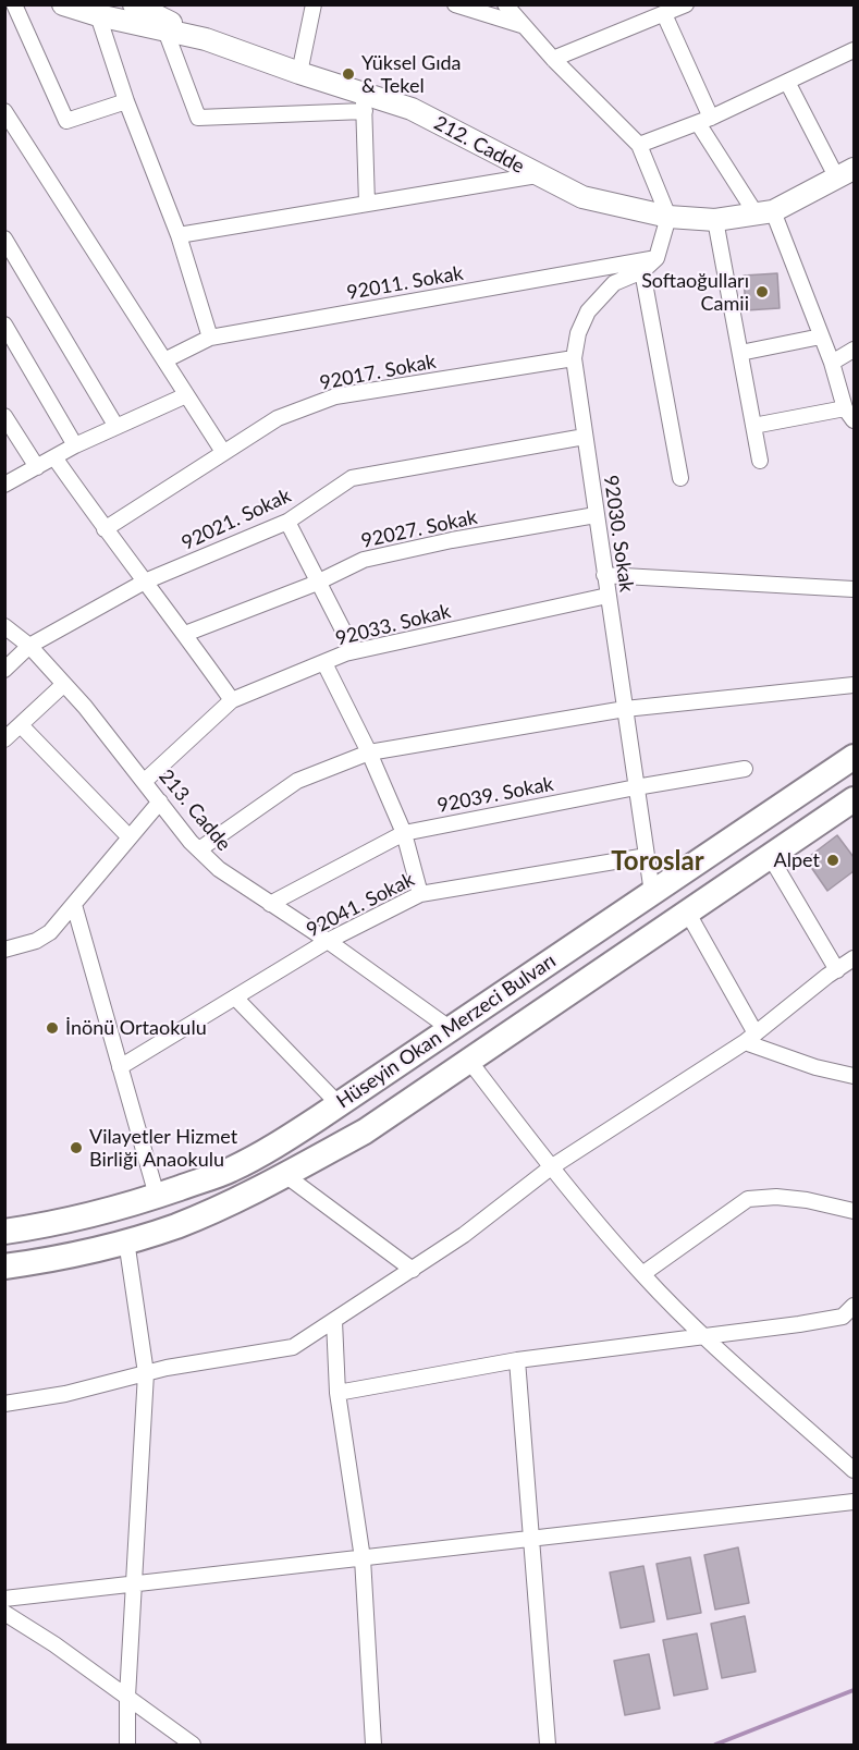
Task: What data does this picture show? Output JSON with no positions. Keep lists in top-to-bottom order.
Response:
{
  "streets": {
    "main road": ["Hüseyin Okan Merzeci Bulvarı"],
    "street": [
      "212. Cadde",
      "92011. Sokak",
      "92017. Sokak",
      "92021. Sokak",
      "92027. Sokak",
      "92030. Sokak",
      "92033. Sokak",
      "92039. Sokak",
      "213. Cadde",
      "92041. Sokak"
    ]
  },
  "crossings": [
    ["92011. Sokak", "92030. Sokak"],
    ["92017. Sokak", "92030. Sokak"],
    ["92021. Sokak", "92030. Sokak"],
    ["92021. Sokak", "213. Cadde"],
    ["92027. Sokak", "92030. Sokak"],
    ["92030. Sokak", "92033. Sokak"],
    ["92030. Sokak", "92039. Sokak"],
    ["92030. Sokak", "92041. Sokak"],
    ["92030. Sokak", "Hüseyin Okan Merzeci Bulvarı"],
    ["92033. Sokak", "213. Cadde"],
    ["92039. Sokak", "213. Cadde"],
    ["213. Cadde", "92041. Sokak"],
    ["213. Cadde", "Hüseyin Okan Merzeci Bulvarı"]
  ],
  "districts": ["Toroslar"],
  "places": [
    "Yüksel Gıda & Tekel",
    "Softaoğulları Camii",
    "Alpet",
    "İnönü Ortaokulu",
    "Vilayetler Hizmet Birliği Anaokulu"
  ]
}
